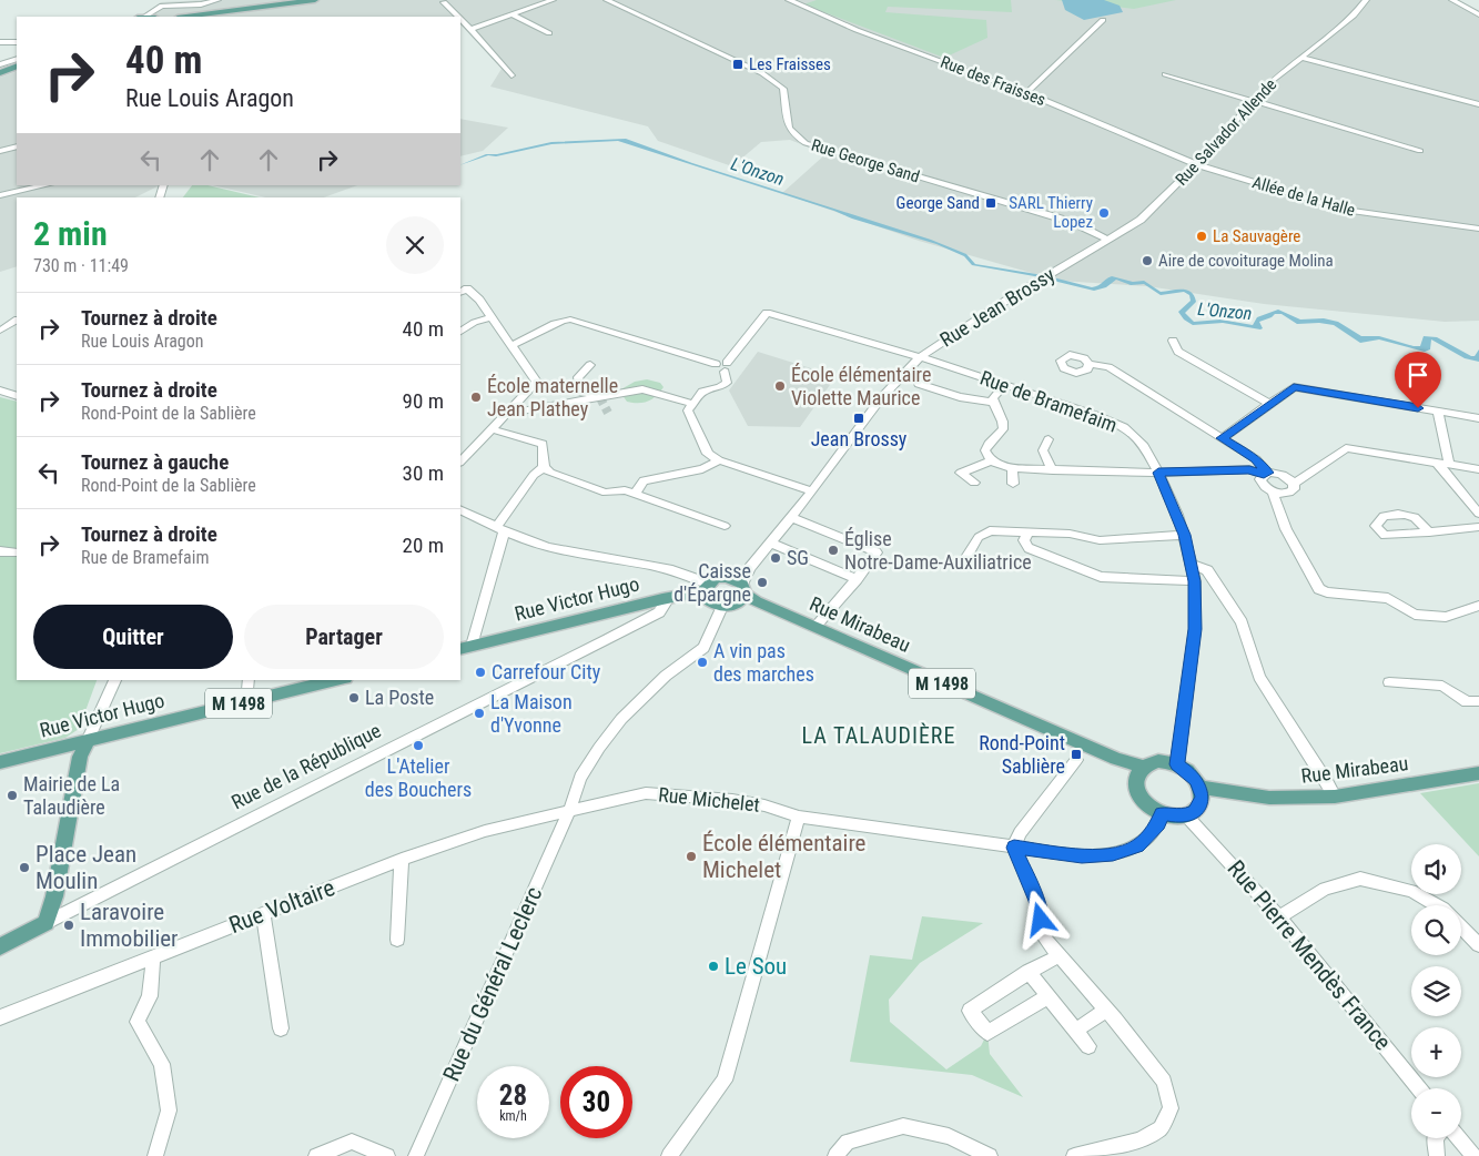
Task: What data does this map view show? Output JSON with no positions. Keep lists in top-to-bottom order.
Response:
{
  "streets": {
    "main road": [
      "Rue Victor Hugo",
      "Rue Mirabeau",
      "M 1498",
      "Rue de la République"
    ],
    "street": [
      "Rue des Fraisses",
      "Rue Salvador Allende",
      "Rue George Sand",
      "Allée de la Halle",
      "Rue Jean Brossy",
      "Rue de Bramefaim",
      "Rue Michelet",
      "Rue Voltaire",
      "Rue Pierre Mendès France",
      "Rue du Général Leclerc"
    ]
  },
  "crossings": [
    ["Rue des Fraisses", "Rue Salvador Allende"],
    ["Rue des Fraisses", "Allée de la Halle"],
    ["Rue Salvador Allende", "Rue George Sand"],
    ["Rue Salvador Allende", "Allée de la Halle"],
    ["Rue Salvador Allende", "Rue Jean Brossy"],
    ["Rue George Sand", "Rue Jean Brossy"],
    ["Rue Jean Brossy", "Rue de Bramefaim"],
    ["Rue Jean Brossy", "Rue Victor Hugo"],
    ["Rue Jean Brossy", "Rue Mirabeau"],
    ["Rue Jean Brossy", "Rue du Général Leclerc"],
    ["Rue de Bramefaim", "Rue Mirabeau"],
    ["Rue de Bramefaim", "M 1498"],
    ["Rue de Bramefaim", "Rue Michelet"],
    ["Rue de Bramefaim", "Rue Pierre Mendès France"],
    ["Rue Victor Hugo", "Rue Mirabeau"],
    ["Rue Victor Hugo", "Rue de la République"],
    ["Rue Victor Hugo", "Rue du Général Leclerc"],
    ["Rue Mirabeau", "M 1498"],
    ["Rue Mirabeau", "Rue Michelet"],
    ["Rue Mirabeau", "Rue Pierre Mendès France"],
    ["Rue Mirabeau", "Rue du Général Leclerc"],
    ["M 1498", "Rue Michelet"],
    ["M 1498", "Rue Pierre Mendès France"],
    ["Rue Michelet", "Rue Voltaire"],
    ["Rue Michelet", "Rue Pierre Mendès France"],
    ["Rue Michelet", "Rue du Général Leclerc"],
    ["Rue Voltaire", "Rue du Général Leclerc"]
  ],
  "districts": ["LA TALAUDIÈRE"],
  "water": ["L'Onzon"],
  "places": {
    "transit": [
      "Les Fraisses",
      "George Sand",
      "Jean Brossy",
      "Rond-Point Sablière"
    ],
    "other": [
      "SARL Thierry Lopez",
      "La Sauvagère",
      "Aire de covoiturage Molina",
      "École élémentaire Violette Maurice",
      "École maternelle Jean Plathey",
      "Église Notre-Dame-Auxiliatrice",
      "SG",
      "Caisse d'Épargne",
      "A vin pas des marches",
      "Carrefour City",
      "La Poste",
      "La Maison d'Yvonne",
      "L'Atelier des Bouchers",
      "Mairie de La Talaudière",
      "École élémentaire Michelet",
      "Place Jean Moulin",
      "Laravoire Immobilier",
      "Le Sou"
    ]
  },
  "page": {
    "turn": ["40 m", "Rue Louis Aragon"],
    "heading": ["2 min", "730 m · 11:49"],
    "list": [
      {
        "name": "Tournez à droite",
        "note": "Rue Louis Aragon",
        "value": "40 m"
      },
      {
        "name": "Tournez à droite",
        "note": "Rond-Point de la Sablière",
        "value": "90 m"
      },
      {
        "name": "Tournez à gauche",
        "note": "Rond-Point de la Sablière",
        "value": "30 m"
      },
      {
        "name": "Tournez à droite",
        "note": "Rue de Bramefaim",
        "value": "20 m"
      }
    ],
    "buttons": ["Quitter", "Partager"],
    "map_buttons": ["+", "−"],
    "speed": "28 km/h",
    "limit": "30"
  }
}
